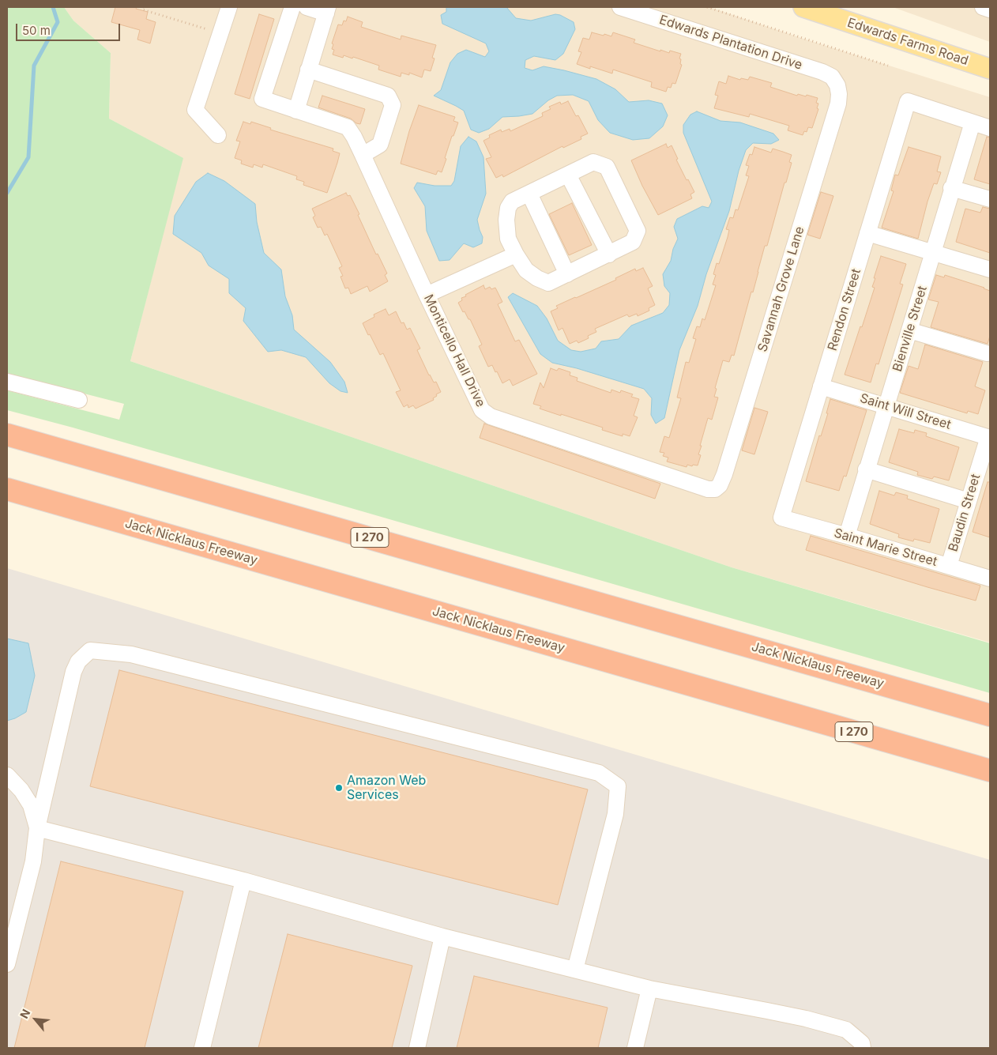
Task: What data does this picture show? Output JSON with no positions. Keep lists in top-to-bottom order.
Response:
{
  "streets": {
    "highway": ["I 270", "Jack Nicklaus Freeway"],
    "main road": ["Edwards Farms Road"],
    "street": [
      "Edwards Plantation Drive",
      "Savannah Grove Lane",
      "Rendon Street",
      "Bienville Street",
      "Monticello Hall Drive",
      "Saint Will Street",
      "Baudin Street",
      "Saint Marie Street"
    ]
  },
  "crossings": [
    ["Edwards Plantation Drive", "Savannah Grove Lane"],
    ["Savannah Grove Lane", "Monticello Hall Drive"],
    ["Rendon Street", "Bienville Street"],
    ["Rendon Street", "Saint Will Street"],
    ["Rendon Street", "Saint Marie Street"],
    ["Bienville Street", "Saint Will Street"],
    ["Bienville Street", "Saint Marie Street"],
    ["Saint Will Street", "Baudin Street"],
    ["Baudin Street", "Saint Marie Street"]
  ],
  "places": ["Amazon Web Services"],
  "scale_bar": "50 m",
  "north": "top left"
}
